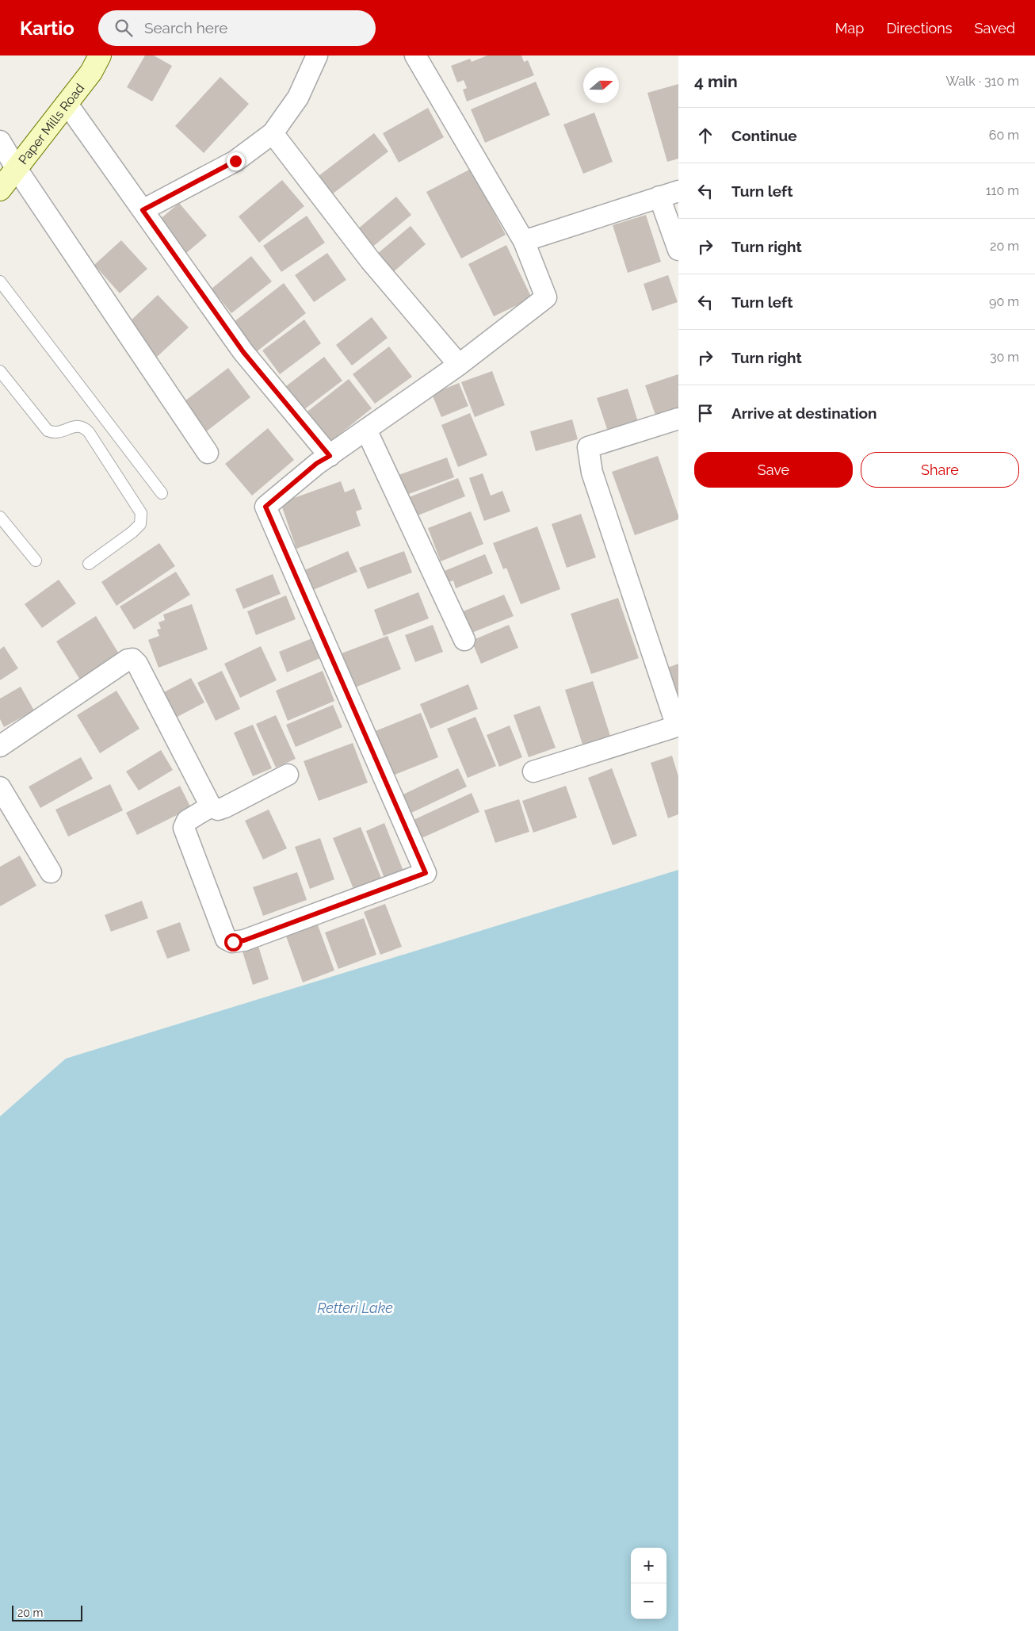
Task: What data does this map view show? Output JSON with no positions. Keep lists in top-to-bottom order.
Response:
{
  "streets": {
    "main road": ["Paper Mills Road"]
  },
  "water": ["Retteri Lake"],
  "scale_bar": "20 m",
  "north": "right",
  "page": {
    "header": "Kartio",
    "search": "Search here",
    "nav": ["Map", "Directions", "Saved"],
    "heading": ["4 min", "Walk · 310 m"],
    "list": [
      ["Continue", "60 m"],
      ["Turn left", "110 m"],
      ["Turn right", "20 m"],
      ["Turn left", "90 m"],
      ["Turn right", "30 m"],
      "Arrive at destination"
    ],
    "buttons": ["Save", "Share"],
    "map_buttons": ["+", "−"],
    "scale": "20 m"
  }
}
